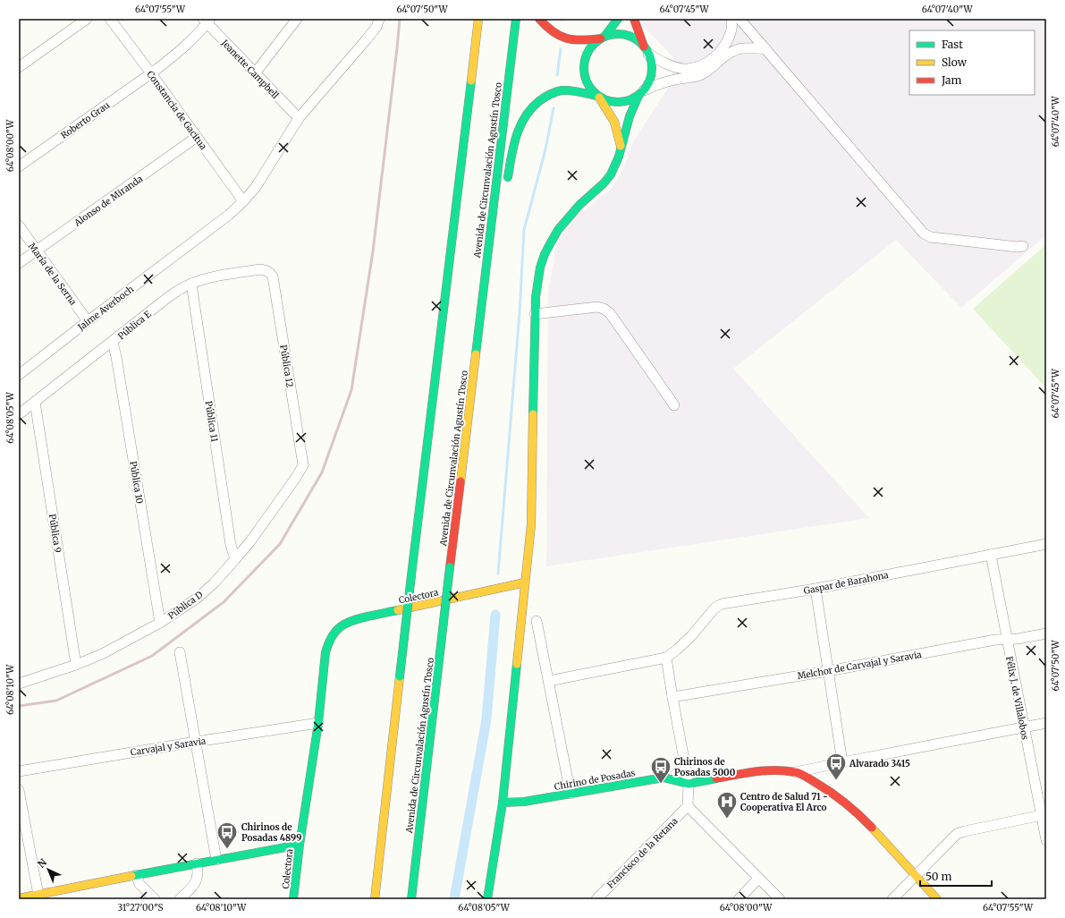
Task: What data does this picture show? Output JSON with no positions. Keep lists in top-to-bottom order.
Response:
{
  "streets": {
    "main road": ["Avenida de Circunvalación Agustín Tosco", "Colectora", "Chirino de Posadas"],
    "street": [
      "Jeanette Campbell",
      "Constancia de Gacitua",
      "Roberto Grau",
      "Alonso de Miranda",
      "María de la Serna",
      "Jaime Averboch",
      "Pública E",
      "Pública 12",
      "Pública 11",
      "Pública 10",
      "Pública 9",
      "Gaspar de Barahona",
      "Pública D",
      "Melchor de Carvajal y Saravia",
      "Félix J. de Villalobos",
      "Carvajal y Saravia",
      "Francisco de la Retana"
    ]
  },
  "crossings": [
    ["Jeanette Campbell", "Roberto Grau"],
    ["Jeanette Campbell", "Jaime Averboch"],
    ["Constancia de Gacitua", "Roberto Grau"],
    ["Constancia de Gacitua", "Alonso de Miranda"],
    ["Constancia de Gacitua", "Jaime Averboch"],
    ["Alonso de Miranda", "María de la Serna"],
    ["María de la Serna", "Jaime Averboch"],
    ["Pública E", "Pública 12"],
    ["Pública E", "Pública 11"],
    ["Pública E", "Pública 10"],
    ["Pública E", "Pública 9"],
    ["Pública 12", "Pública D"],
    ["Pública 11", "Pública D"],
    ["Pública 10", "Pública D"],
    ["Pública 9", "Pública D"],
    ["Gaspar de Barahona", "Félix J. de Villalobos"],
    ["Colectora", "Carvajal y Saravia"],
    ["Melchor de Carvajal y Saravia", "Félix J. de Villalobos"]
  ],
  "places": {
    "bus stop": ["Alvarado 3415", "Chirinos de Posadas 5000", "Chirinos de Posadas 4899"],
    "hospital": ["Centro de Salud 71 - Cooperativa El Arco"]
  },
  "legend": ["Fast", "Slow", "Jam"],
  "scale_bar": "50 m",
  "north": "top left",
  "coordinates": [
    "64°07'55\"W",
    "64°07'50\"W",
    "64°07'45\"W",
    "64°07'40\"W",
    "64°08'00\"W",
    "64°08'05\"W",
    "64°08'10\"W",
    "31°27'00\"S"
  ]
}
